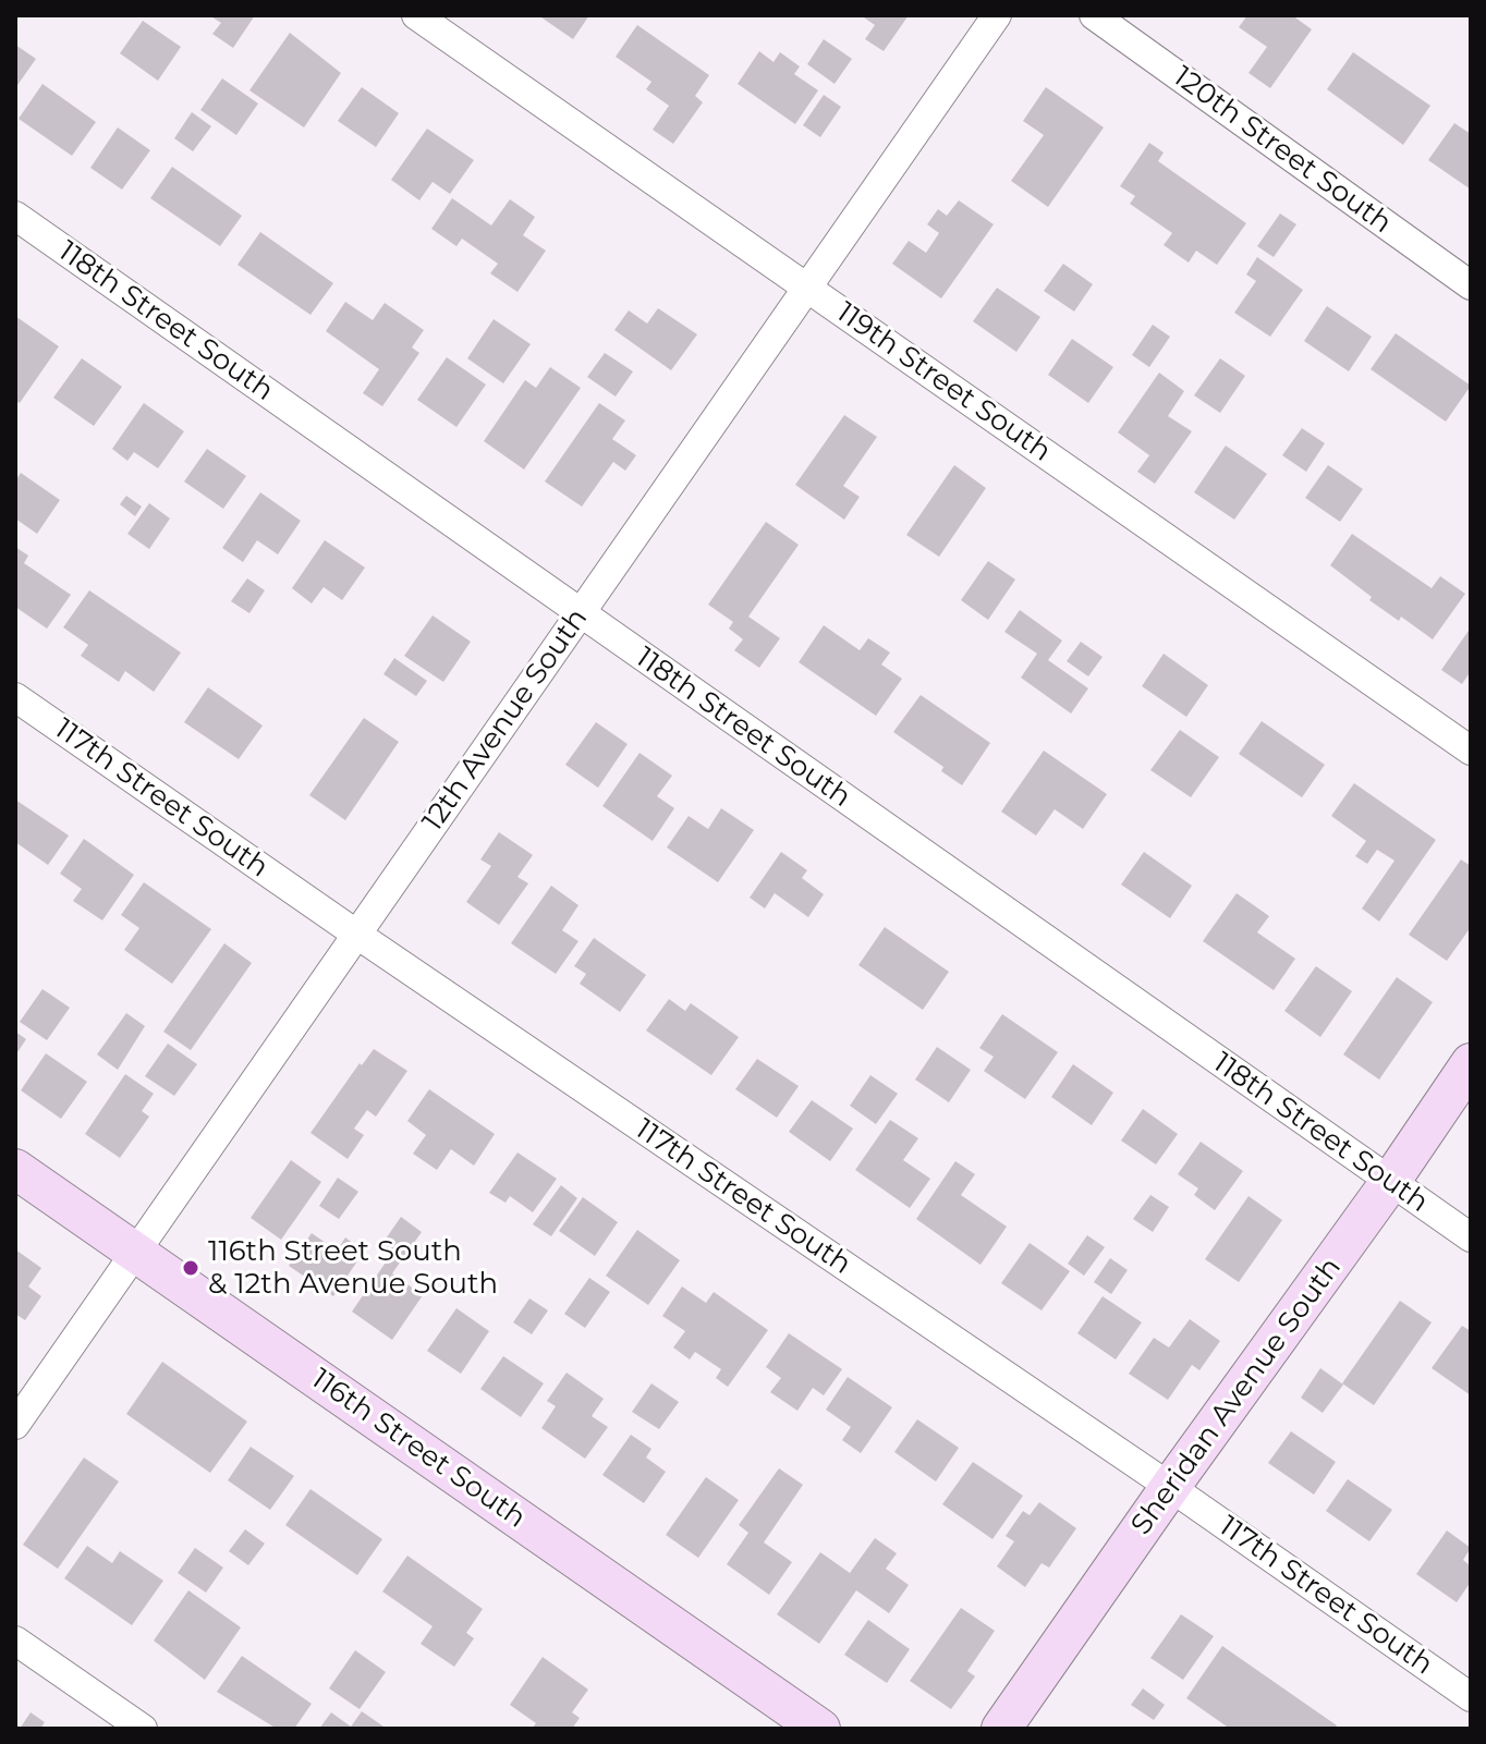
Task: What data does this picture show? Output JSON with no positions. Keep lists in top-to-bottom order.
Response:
{
  "streets": {
    "street": [
      "120th Street South",
      "118th Street South",
      "119th Street South",
      "12th Avenue South",
      "117th Street South",
      "Sheridan Avenue South",
      "116th Street South"
    ]
  },
  "crossings": [
    ["118th Street South", "12th Avenue South"],
    ["118th Street South", "Sheridan Avenue South"],
    ["119th Street South", "12th Avenue South"],
    ["12th Avenue South", "117th Street South"],
    ["12th Avenue South", "116th Street South"],
    ["117th Street South", "Sheridan Avenue South"]
  ],
  "places": ["116th Street South & 12th Avenue South"]
}
